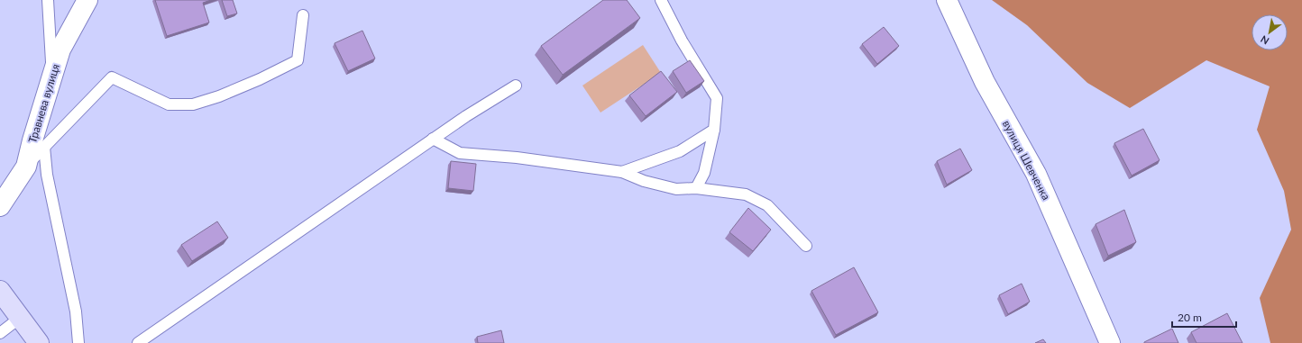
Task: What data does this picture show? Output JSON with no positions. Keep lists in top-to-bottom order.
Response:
{
  "streets": {
    "street": ["Травнева вулиця", "вулиця Шевченка"]
  },
  "scale_bar": "20 m",
  "north": "bottom left"
}
